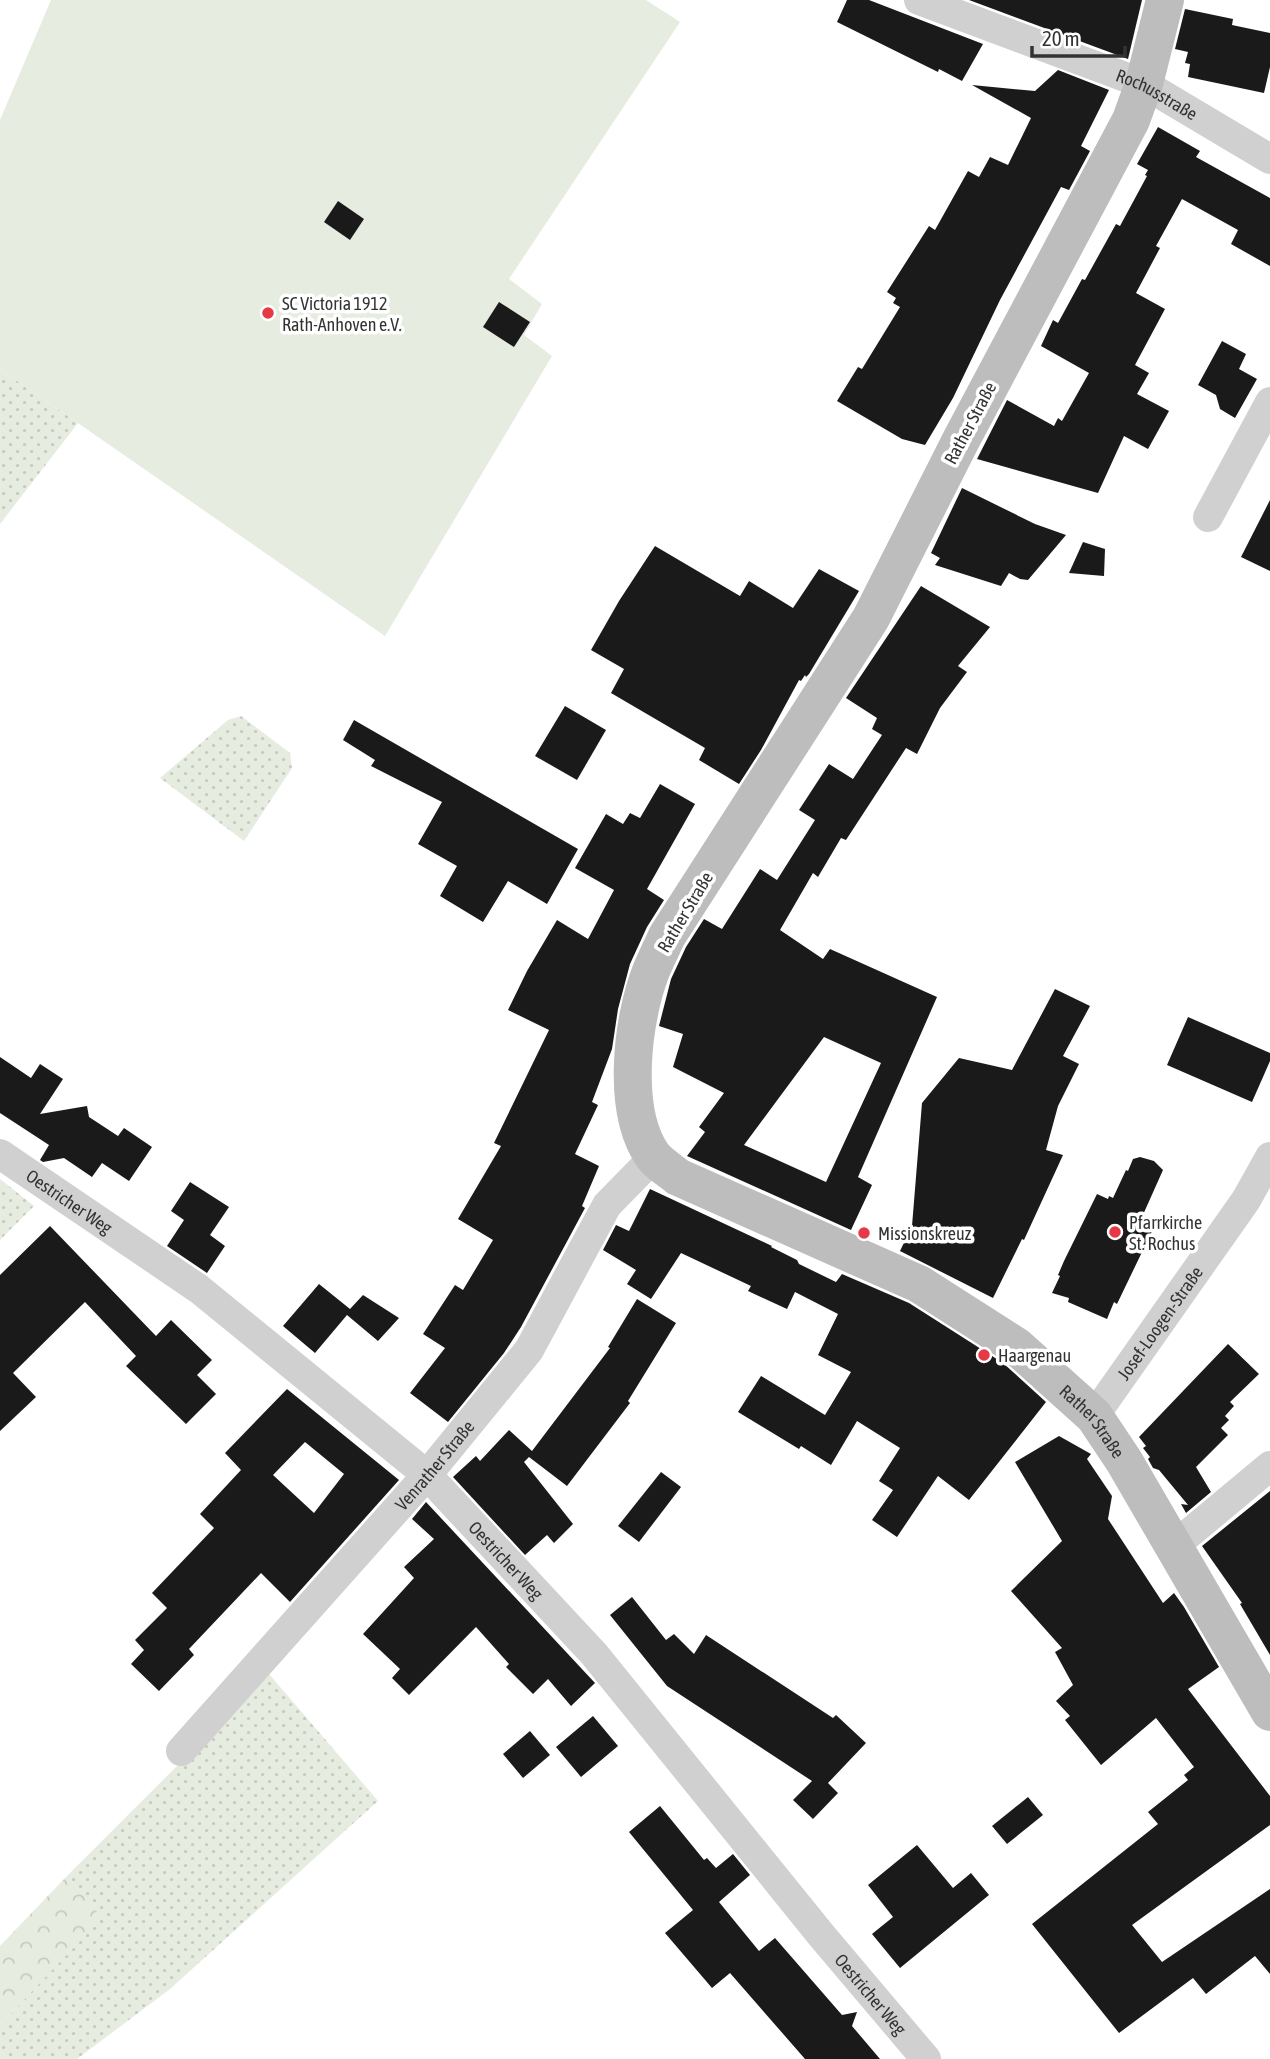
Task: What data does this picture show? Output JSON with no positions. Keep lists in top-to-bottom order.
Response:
{
  "streets": {
    "main road": ["Rather Straße"],
    "street": [
      "Rochusstraße",
      "Oestricher Weg",
      "Josef-Loogen-Straße",
      "Venrather Straße"
    ]
  },
  "crossings": [
    ["Rochusstraße", "Rather Straße"],
    ["Rather Straße", "Josef-Loogen-Straße"],
    ["Rather Straße", "Venrather Straße"],
    ["Oestricher Weg", "Venrather Straße"]
  ],
  "places": [
    "SC Victoria 1912 Rath-Anhoven e.V.",
    "Pfarrkirche St. Rochus",
    "Missionskreuz",
    "Haargenau"
  ],
  "scale_bar": "20 m"
}
